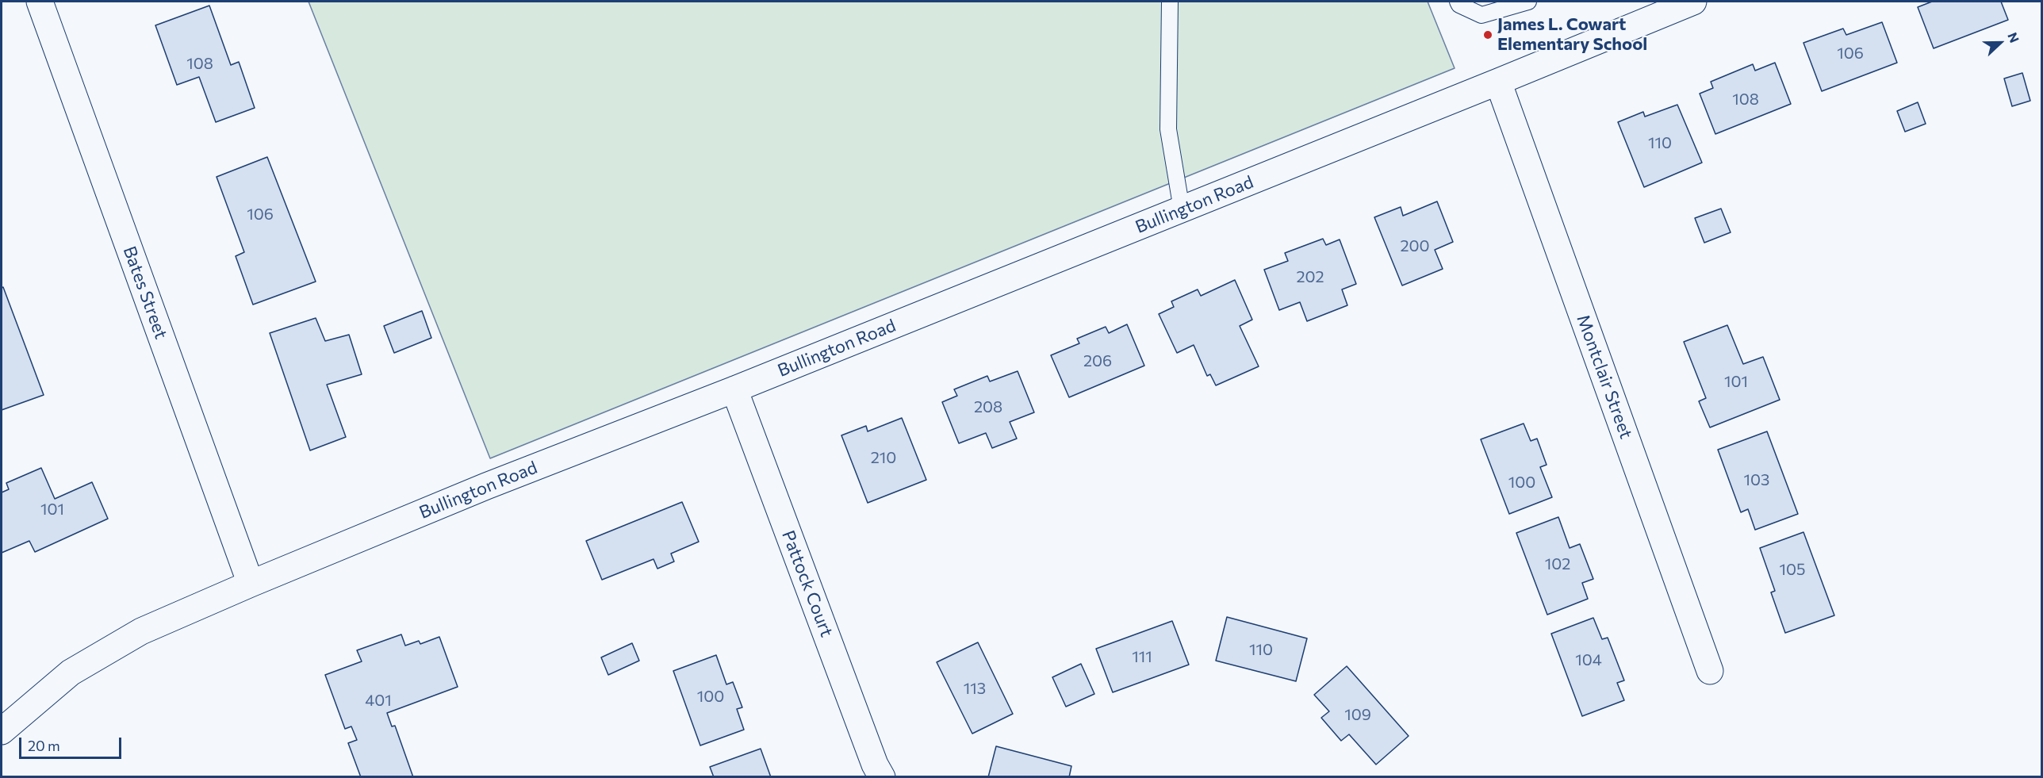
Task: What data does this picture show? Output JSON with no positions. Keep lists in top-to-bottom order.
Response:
{
  "streets": {
    "street": [
      "Bullington Road",
      "Bates Street",
      "Montclair Street",
      "Pattock Court"
    ]
  },
  "crossings": [
    ["Bullington Road", "Bates Street"],
    ["Bullington Road", "Montclair Street"],
    ["Bullington Road", "Pattock Court"]
  ],
  "places": ["James L. Cowart Elementary School"],
  "house_numbers": [
    "106",
    "108",
    "108",
    "110",
    "106",
    "200",
    "202",
    "206",
    "101",
    "208",
    "210",
    "103",
    "100",
    "101",
    "102",
    "105",
    "110",
    "111",
    "104",
    "113",
    "100",
    "401",
    "109"
  ],
  "scale_bar": "20 m",
  "north": "right"
}
